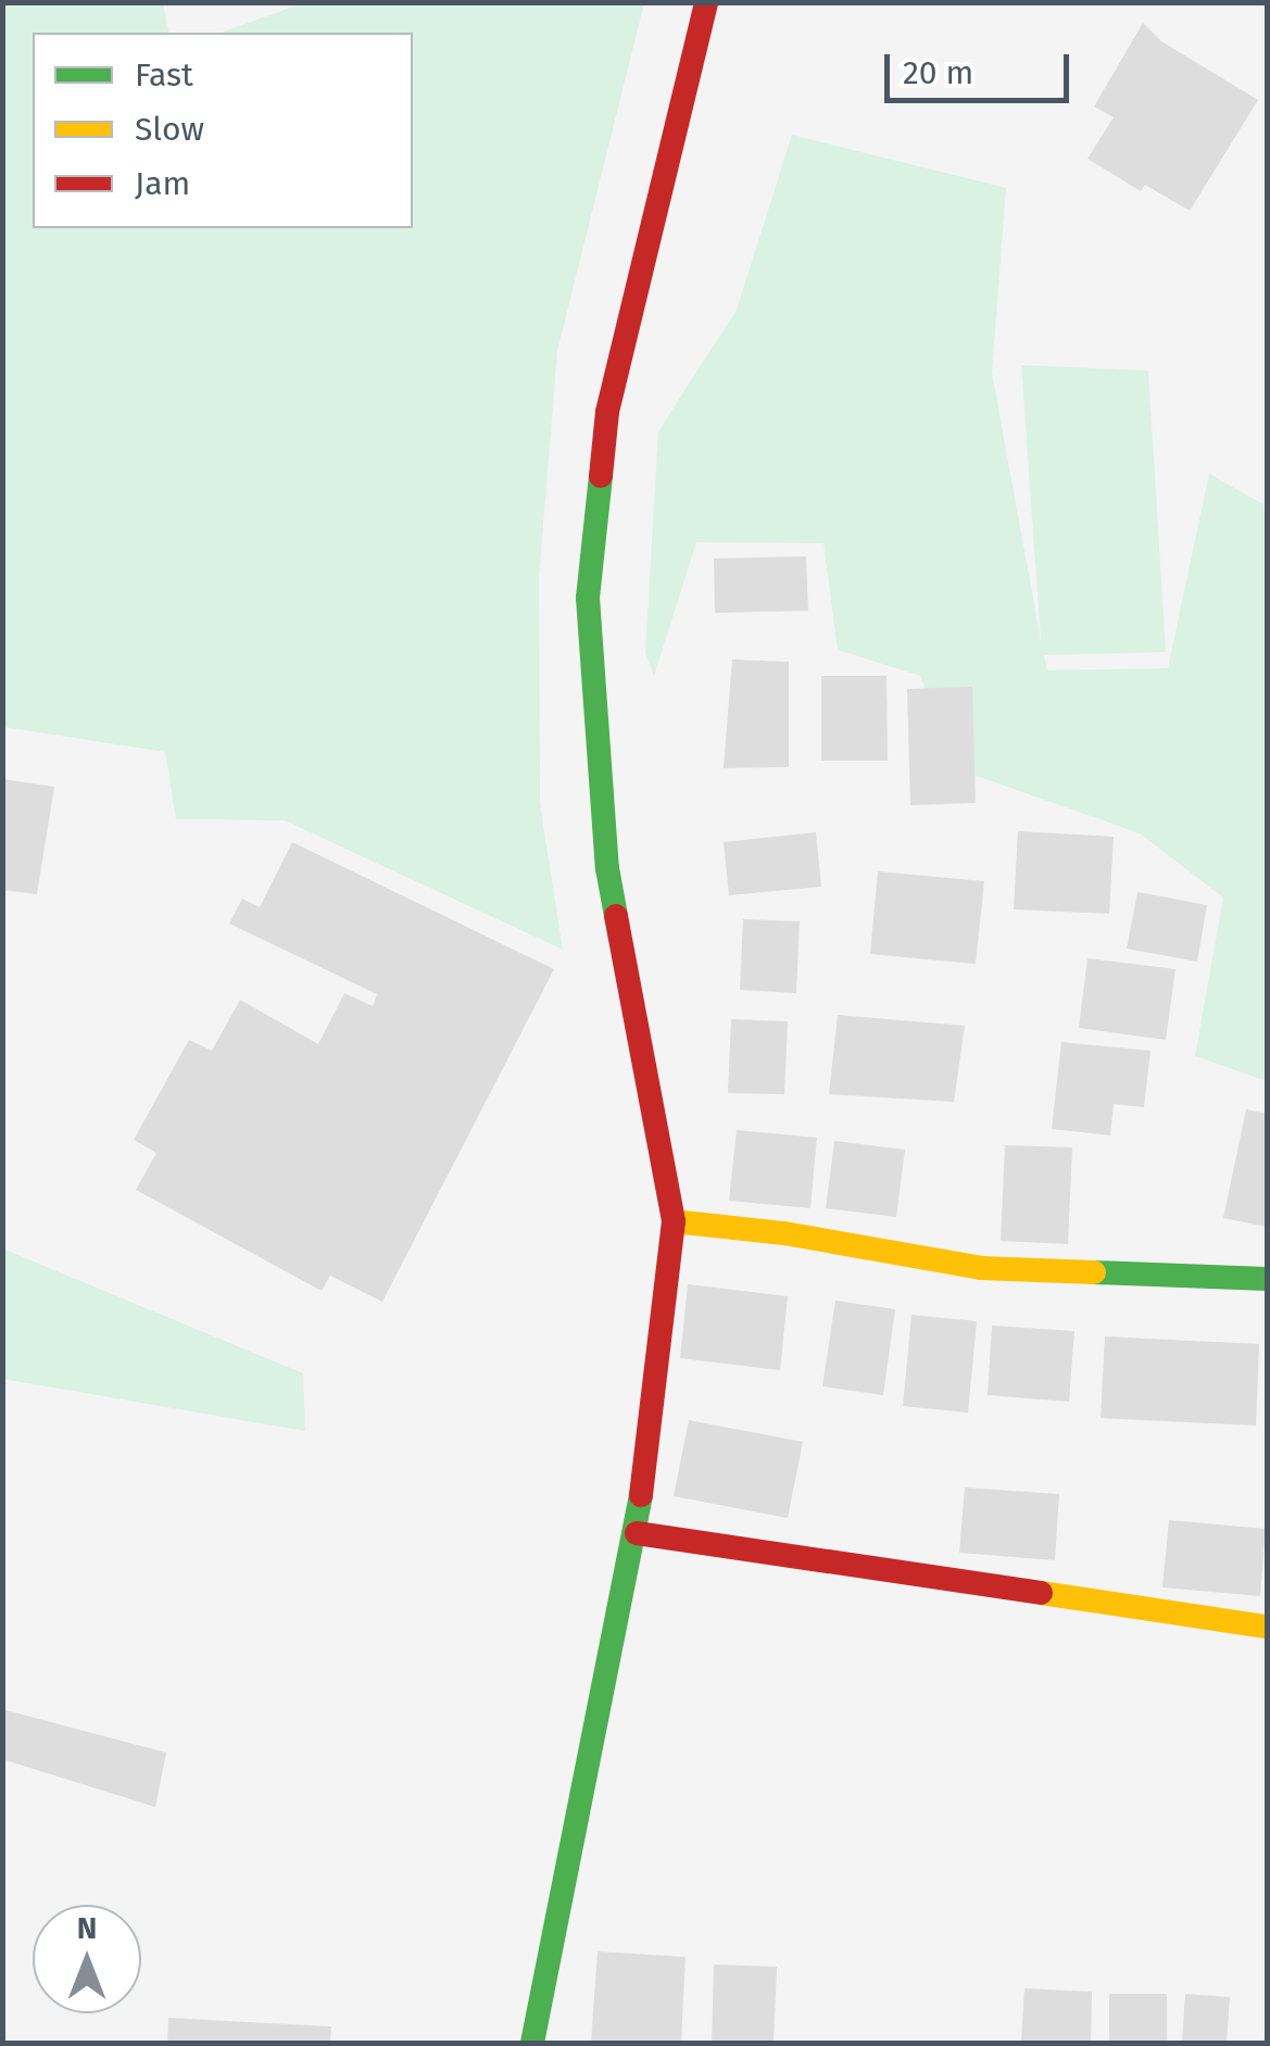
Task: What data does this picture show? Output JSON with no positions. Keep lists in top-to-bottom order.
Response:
{
  "legend": ["Fast", "Slow", "Jam"],
  "scale_bar": "20 m",
  "north": "top"
}
